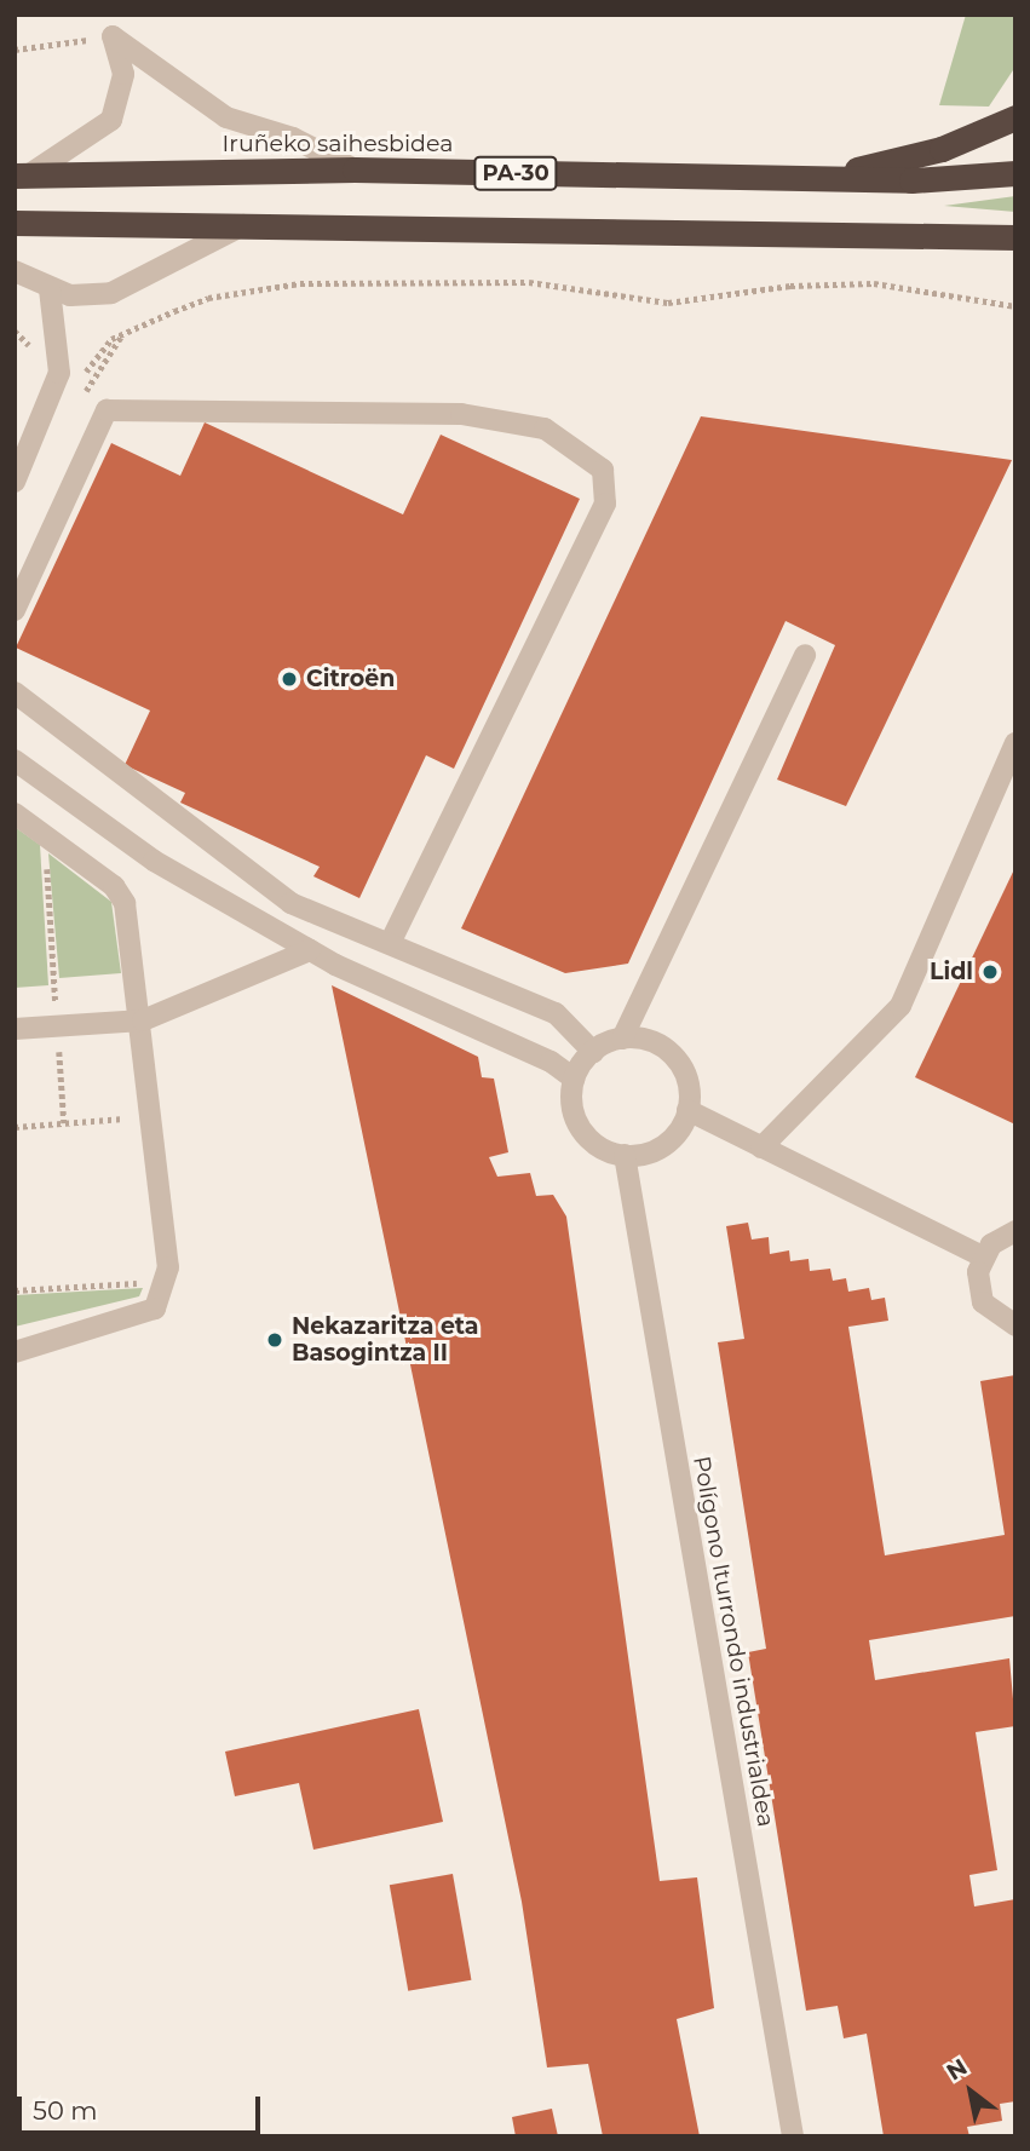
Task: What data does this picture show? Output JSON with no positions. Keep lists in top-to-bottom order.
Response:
{
  "streets": {
    "highway": ["Iruñeko saihesbidea", "PA-30"],
    "street": ["Polígono Iturrondo industrialdea"]
  },
  "places": ["Citroën", "Lidl", "Nekazaritza eta Basogintza II"],
  "scale_bar": "50 m",
  "north": "top left"
}
